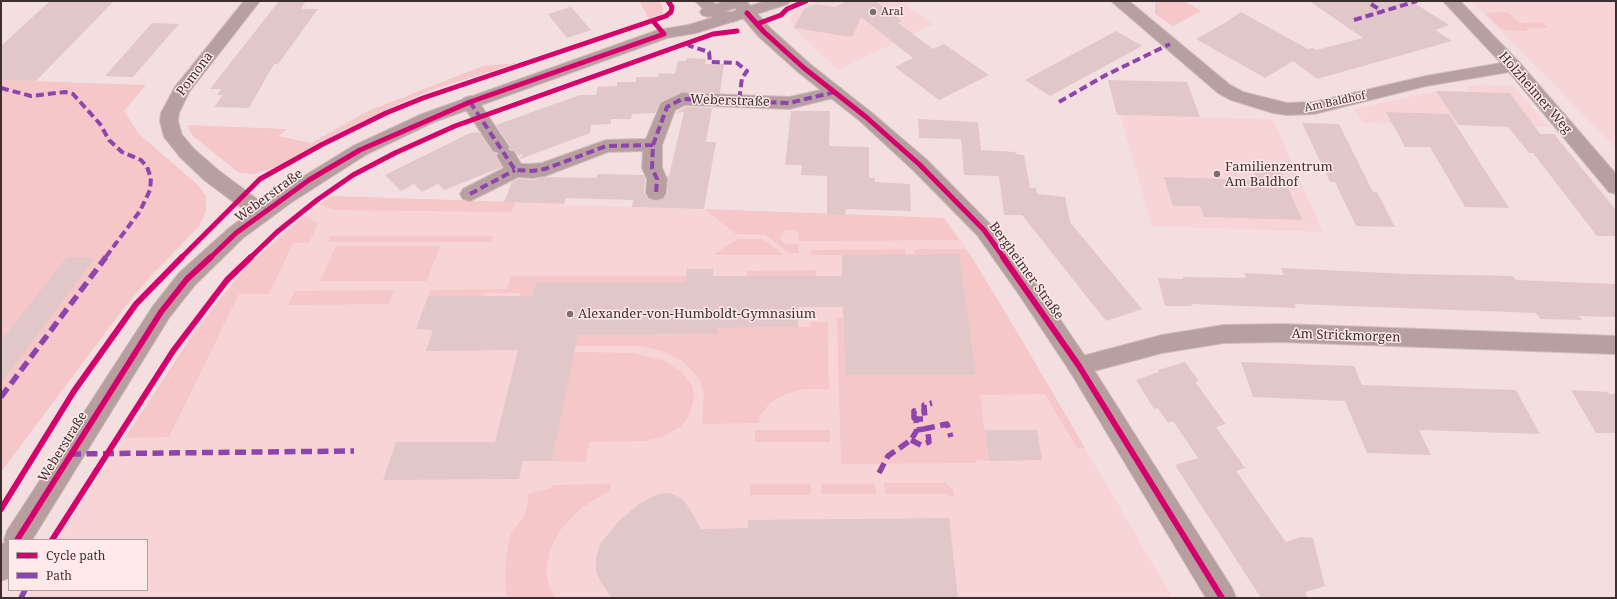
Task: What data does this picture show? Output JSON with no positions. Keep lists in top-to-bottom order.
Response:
{
  "streets": {
    "main road": ["Weberstraße", "Bergheimer Straße"],
    "street": [
      "Pomona",
      "Holzheimer Weg",
      "Am Baldhof",
      "Am Strickmorgen"
    ]
  },
  "crossings": [
    ["Pomona", "Weberstraße"],
    ["Holzheimer Weg", "Am Baldhof"],
    ["Weberstraße", "Bergheimer Straße"],
    ["Bergheimer Straße", "Am Strickmorgen"]
  ],
  "places": ["Aral", "Familienzentrum Am Baldhof", "Alexander-von-Humboldt-Gymnasium"],
  "legend": ["Cycle path", "Path"]
}
